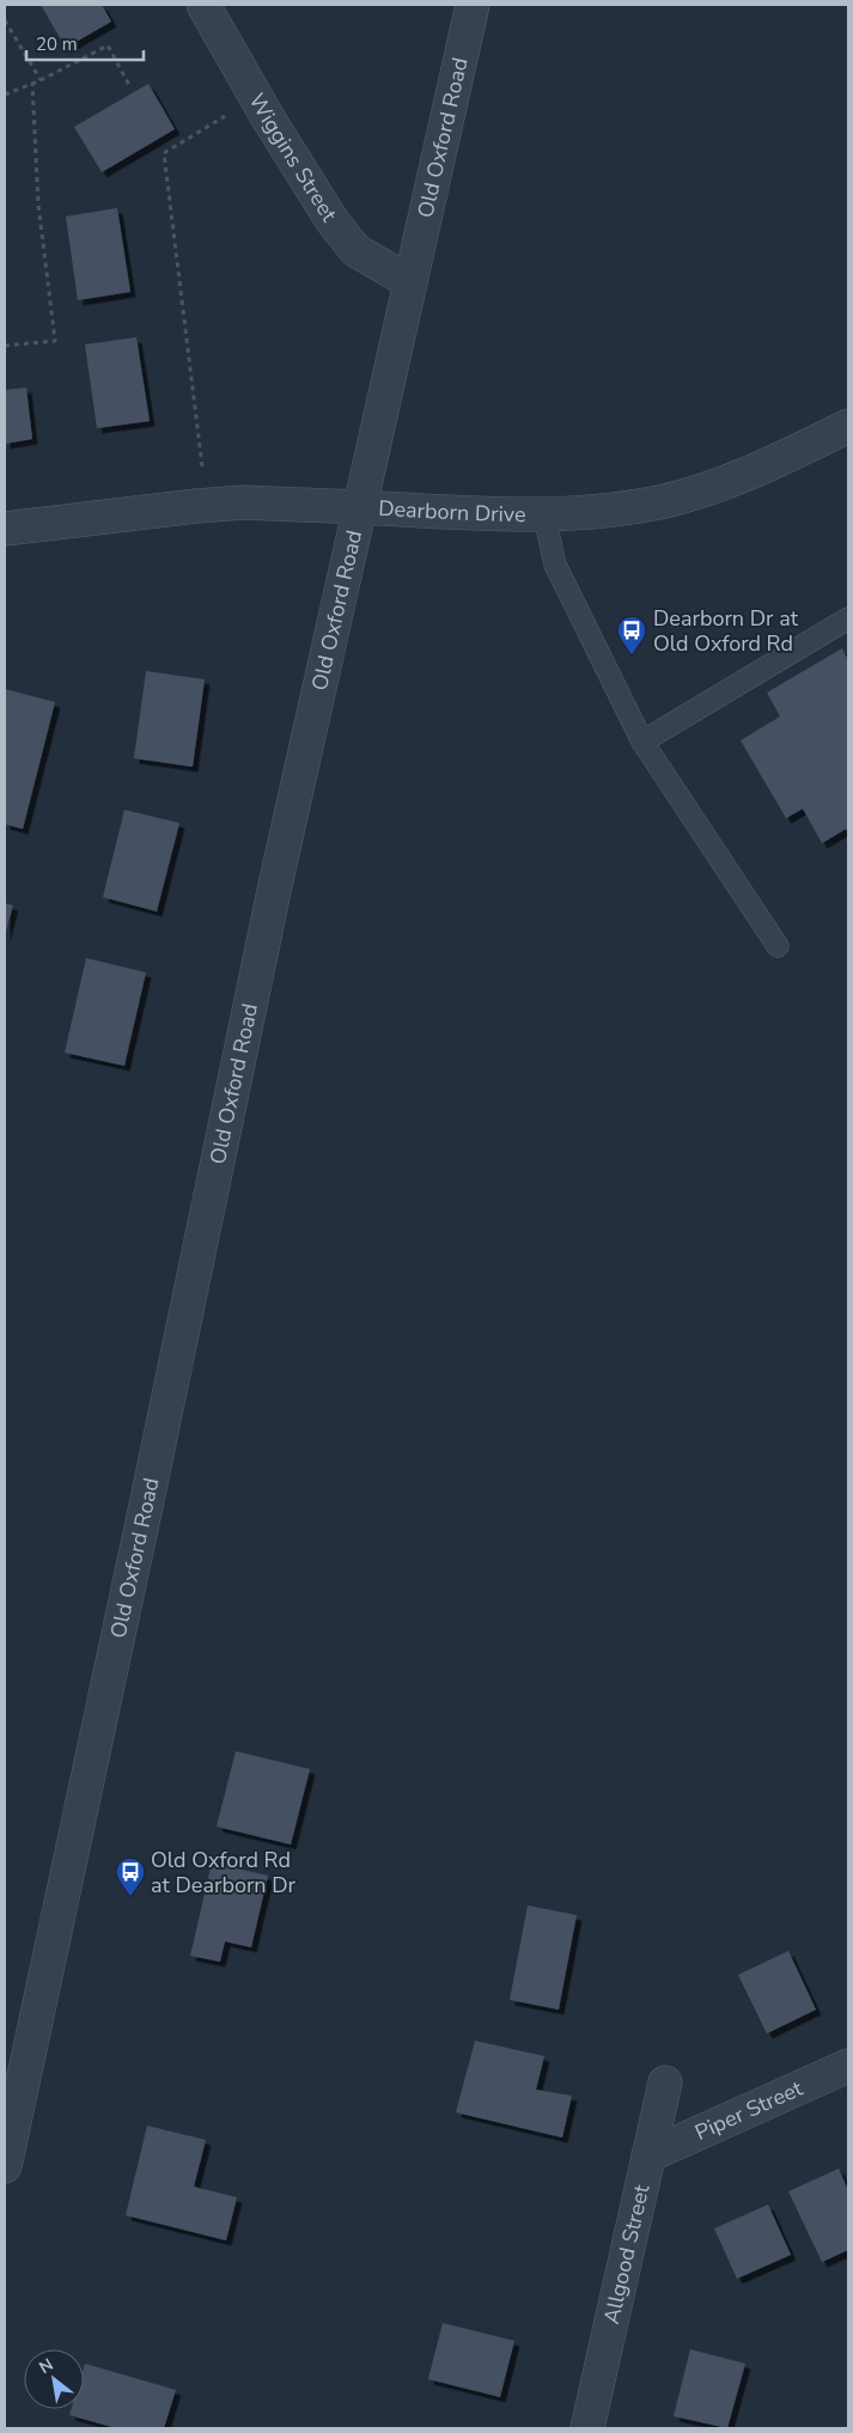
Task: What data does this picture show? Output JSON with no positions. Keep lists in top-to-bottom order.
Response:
{
  "streets": {
    "street": [
      "Old Oxford Road",
      "Wiggins Street",
      "Dearborn Drive",
      "Piper Street",
      "Allgood Street"
    ]
  },
  "crossings": [
    ["Old Oxford Road", "Wiggins Street"],
    ["Old Oxford Road", "Dearborn Drive"],
    ["Piper Street", "Allgood Street"]
  ],
  "places": {
    "bus stop": ["Dearborn Dr at Old Oxford Rd", "Old Oxford Rd at Dearborn Dr"]
  },
  "scale_bar": "20 m",
  "north": "top left"
}
